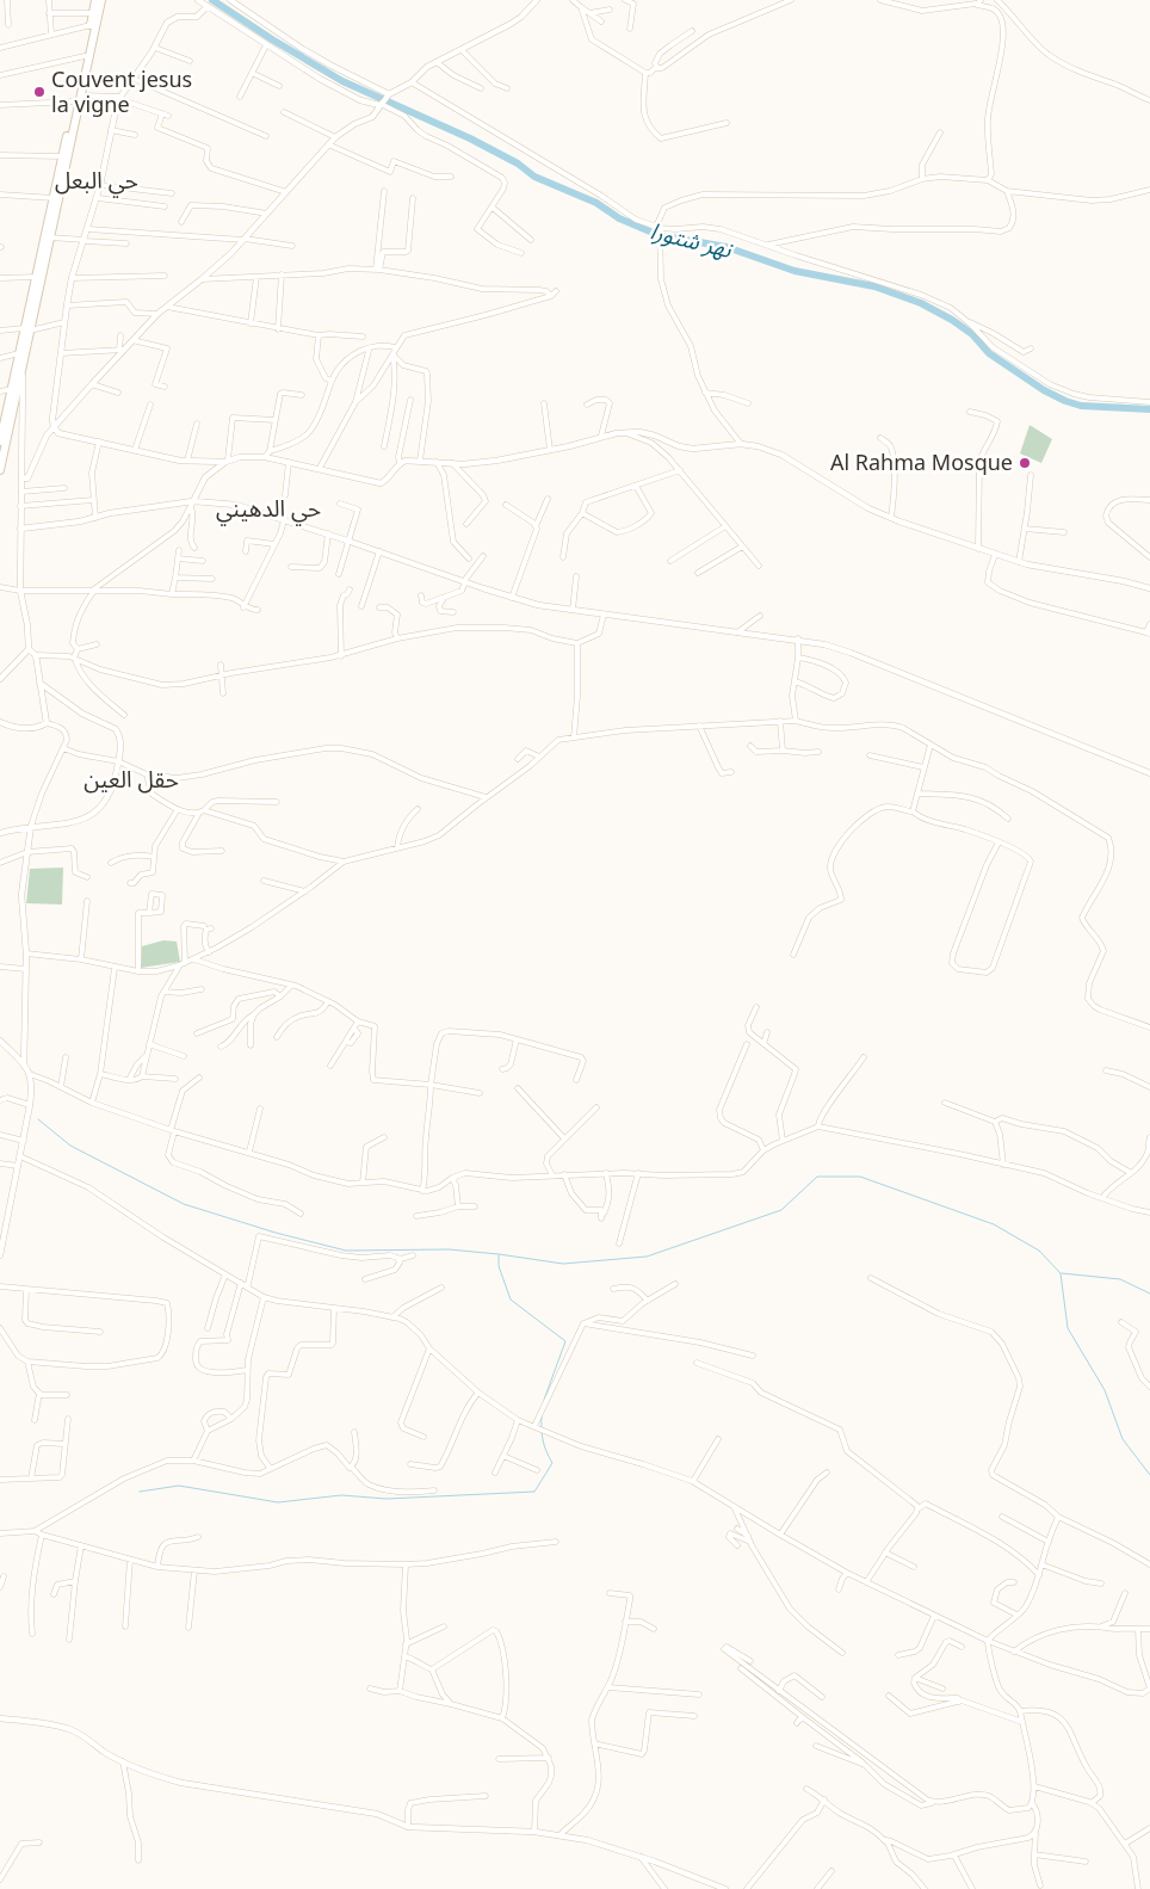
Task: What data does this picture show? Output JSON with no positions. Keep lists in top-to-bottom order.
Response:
{
  "districts": ["حي البعل", "حي الدهيني", "حقل العين"],
  "water": ["نهر شتورا"],
  "places": ["Couvent jesus la vigne", "Al Rahma Mosque"]
}
